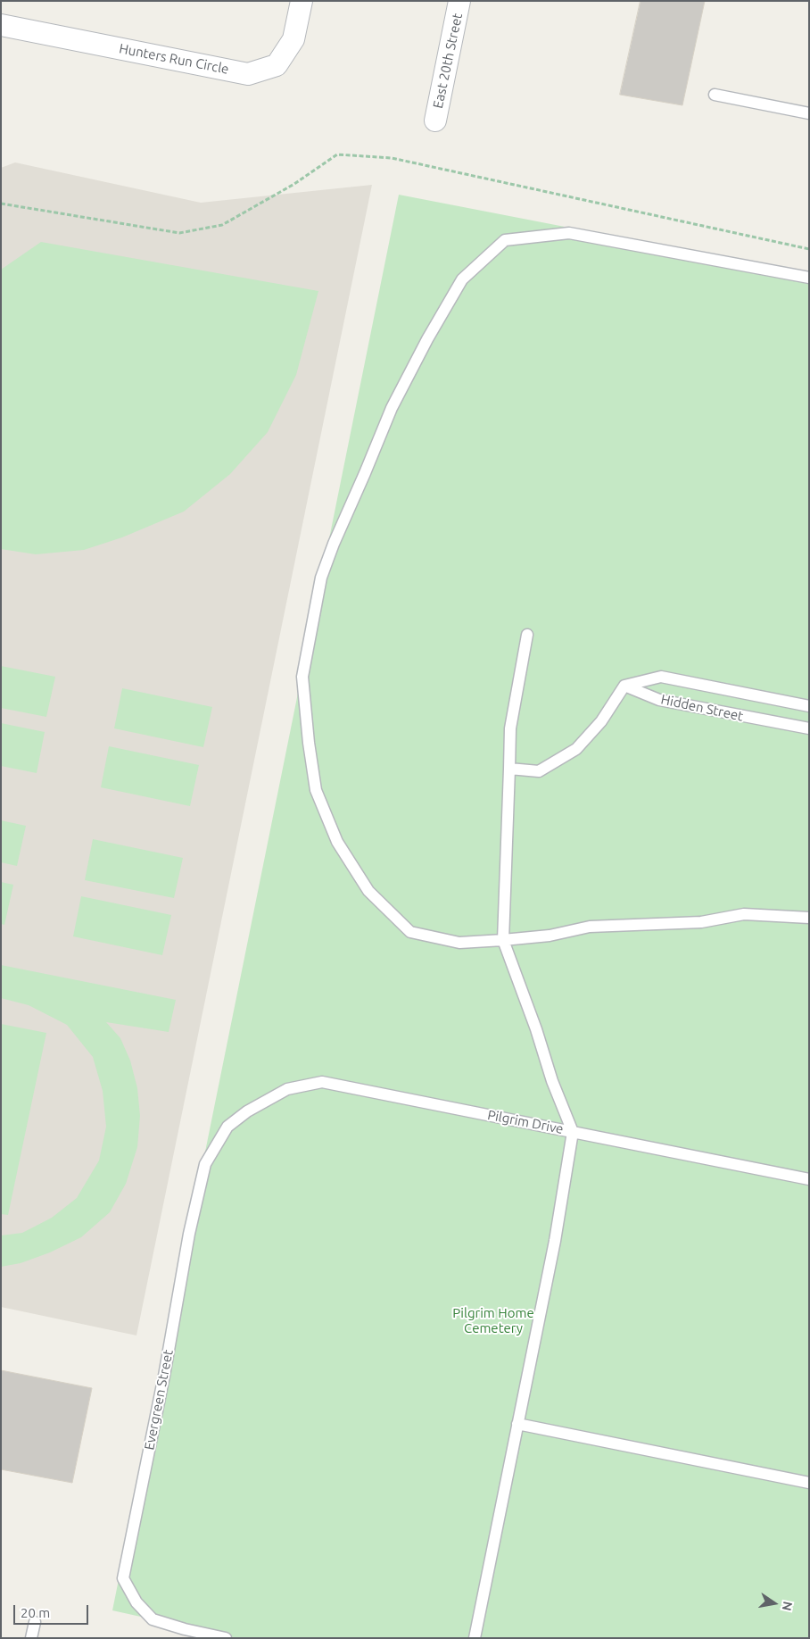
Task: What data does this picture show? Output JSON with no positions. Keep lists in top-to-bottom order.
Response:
{
  "streets": {
    "street": ["Hunters Run Circle", "East 20th Street"],
    "lane": ["Hidden Street", "Pilgrim Drive", "Evergreen Street"]
  },
  "crossings": [
    ["Pilgrim Drive", "Evergreen Street"]
  ],
  "parks": ["Pilgrim Home Cemetery"],
  "scale_bar": "20 m",
  "north": "right"
}
